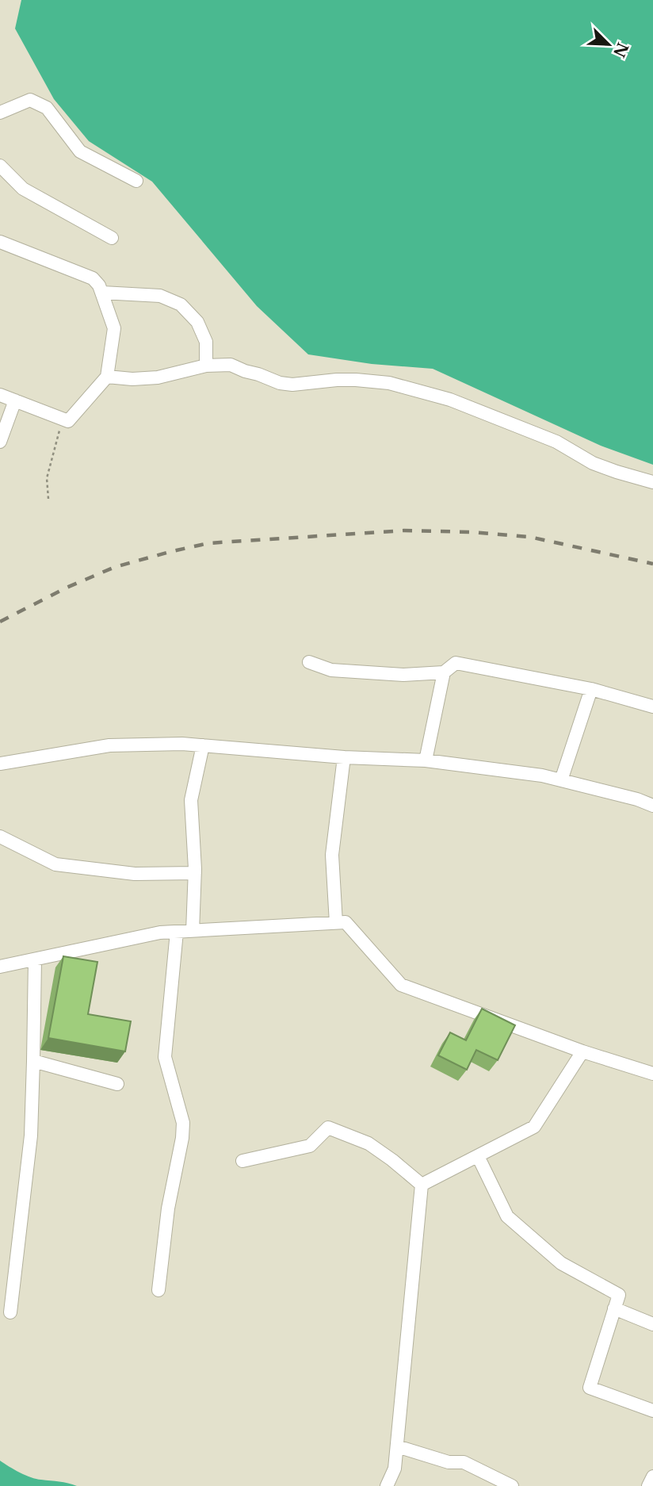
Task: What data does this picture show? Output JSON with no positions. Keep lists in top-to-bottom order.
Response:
{
  "north": "bottom right"
}
